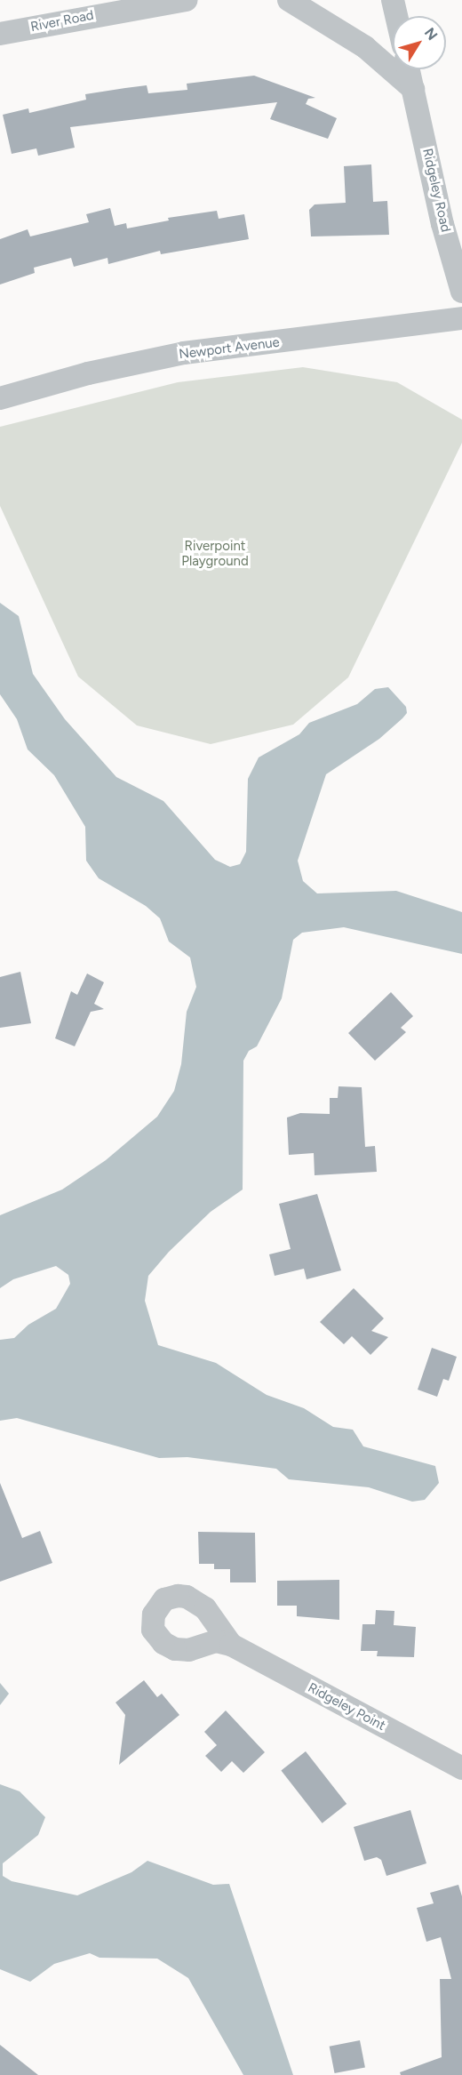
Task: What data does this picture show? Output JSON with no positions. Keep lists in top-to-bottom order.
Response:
{
  "streets": {
    "street": [
      "River Road",
      "Ridgeley Road",
      "Newport Avenue",
      "Ridgeley Point"
    ]
  },
  "parks": ["Riverpoint Playground"],
  "north": "top right"
}
